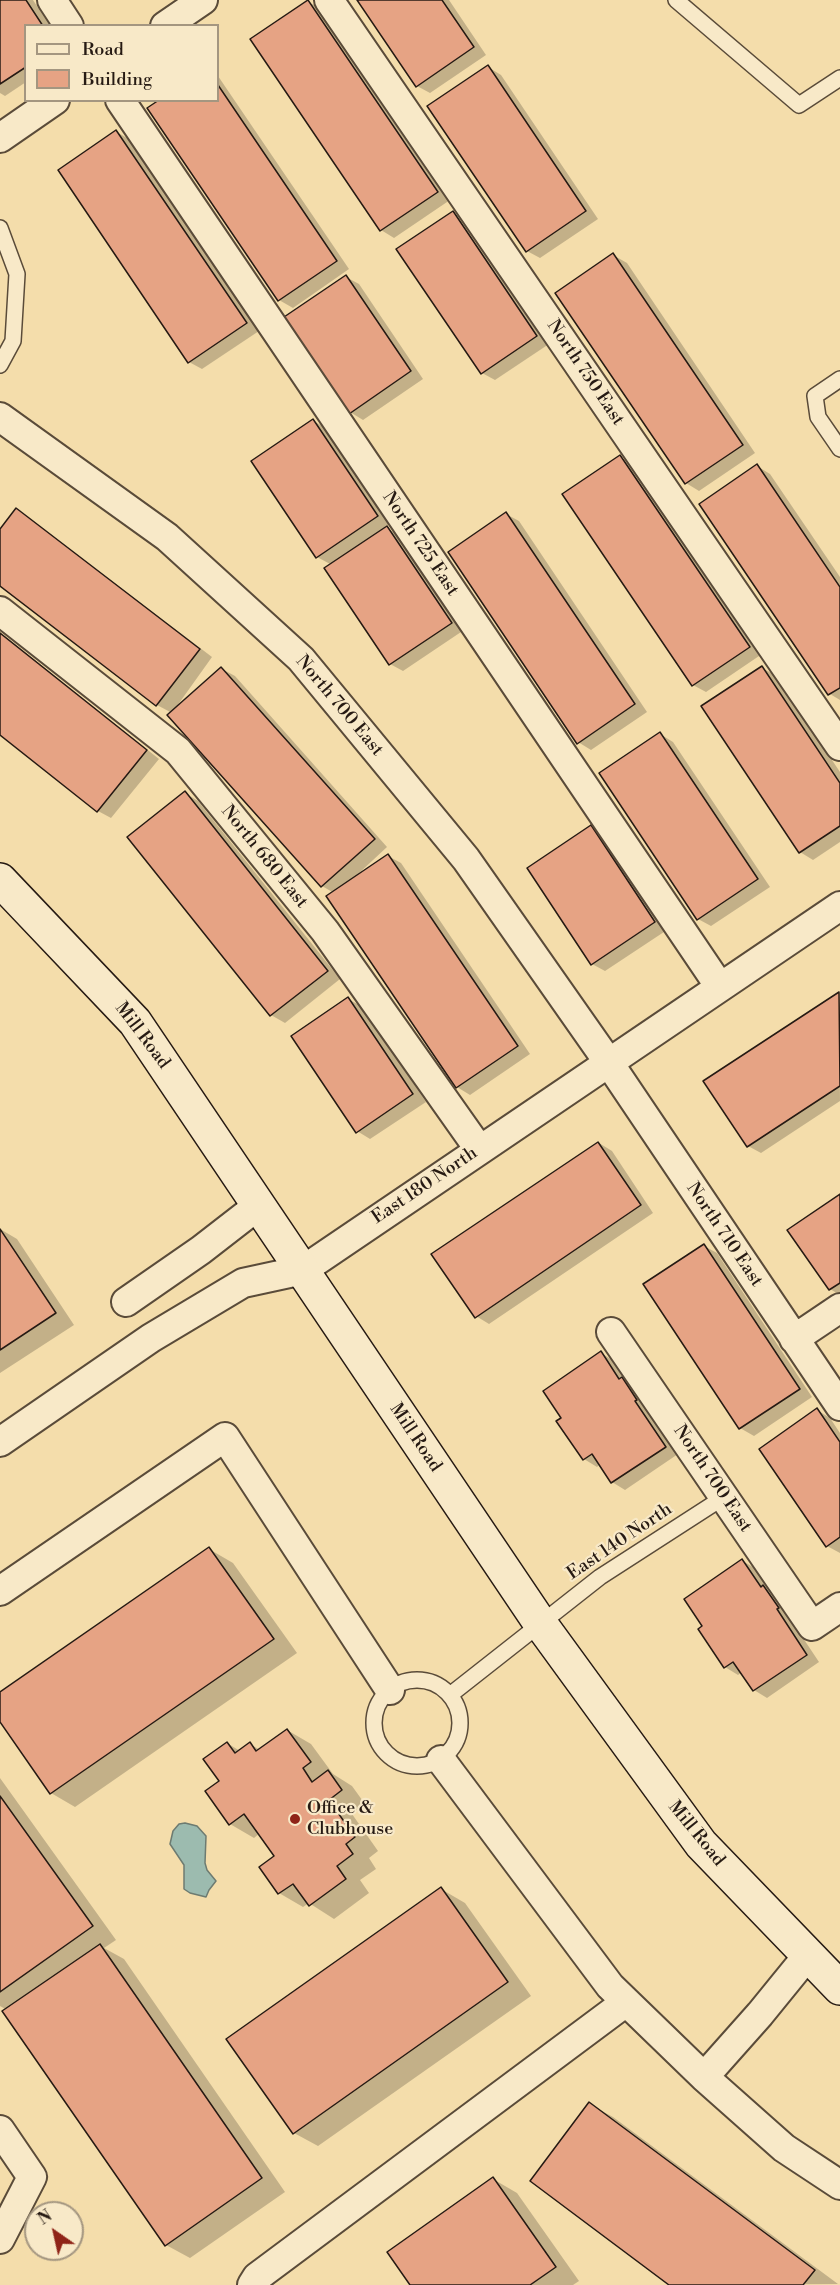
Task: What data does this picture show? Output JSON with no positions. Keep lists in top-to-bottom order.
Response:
{
  "streets": {
    "main road": ["Mill Road"],
    "street": [
      "North 750 East",
      "North 725 East",
      "North 700 East",
      "North 680 East",
      "East 180 North",
      "North 710 East"
    ],
    "lane": ["East 140 North"]
  },
  "crossings": [
    ["North 725 East", "East 180 North"],
    ["North 700 East", "East 180 North"],
    ["North 700 East", "North 710 East"],
    ["North 700 East", "East 140 North"],
    ["North 680 East", "East 180 North"],
    ["Mill Road", "East 180 North"],
    ["Mill Road", "East 140 North"],
    ["East 180 North", "North 710 East"]
  ],
  "places": ["Office & Clubhouse"],
  "legend": ["Road", "Building"],
  "north": "top left"
}
